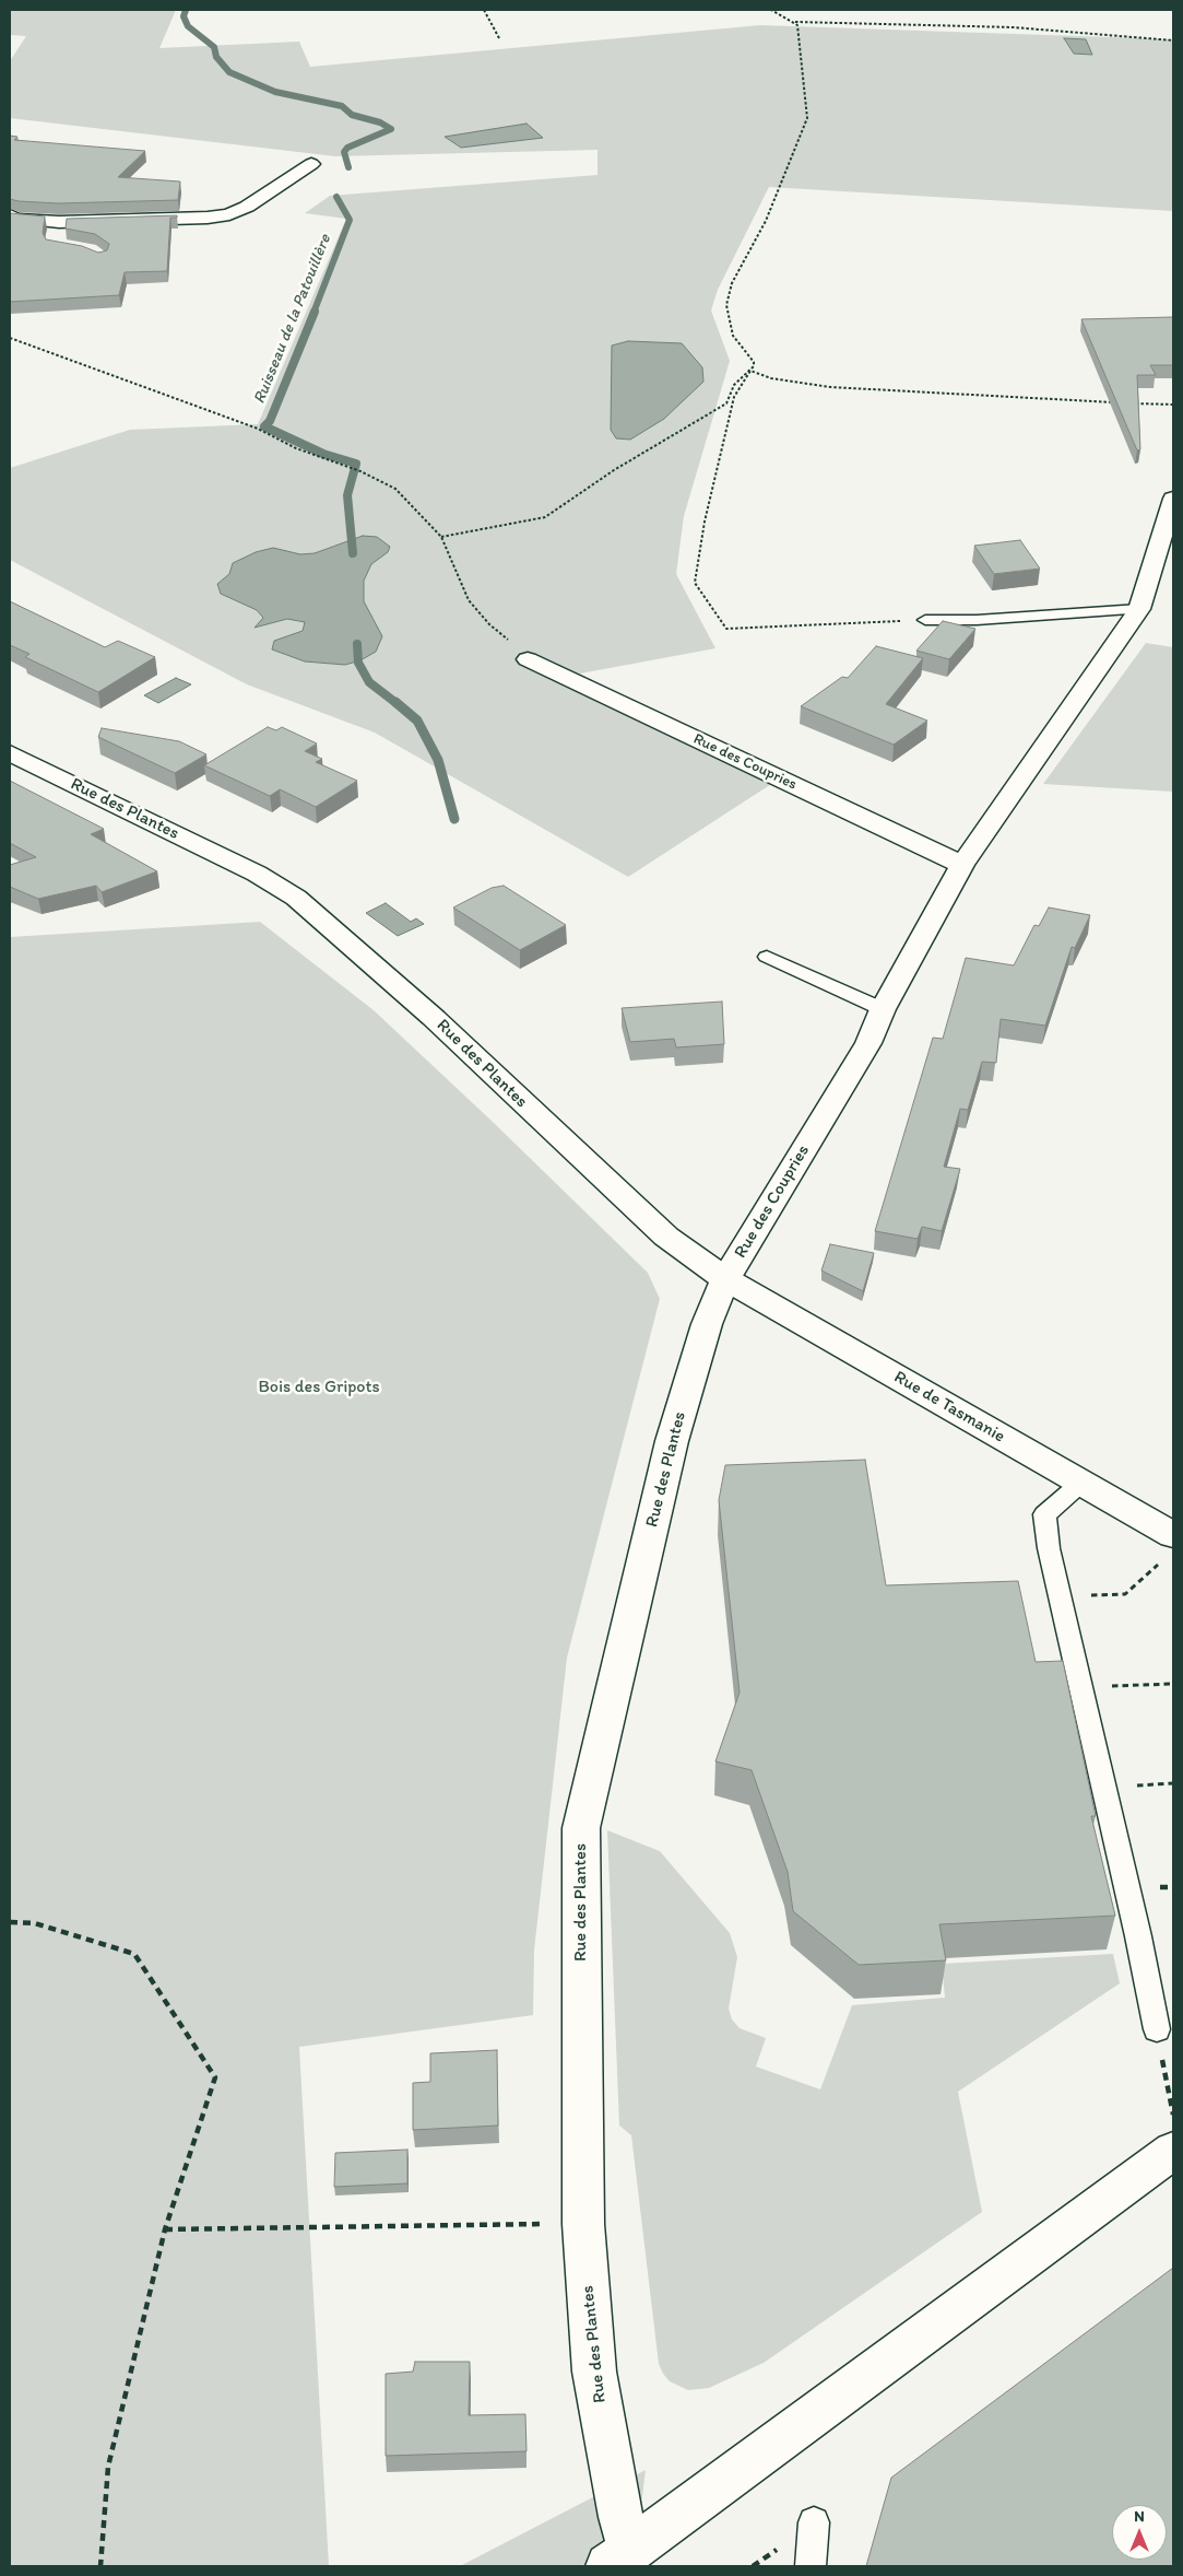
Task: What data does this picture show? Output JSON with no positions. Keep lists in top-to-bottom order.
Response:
{
  "streets": {
    "street": ["Rue des Coupries", "Rue des Plantes", "Rue de Tasmanie"]
  },
  "crossings": [
    ["Rue des Coupries", "Rue des Plantes"],
    ["Rue des Coupries", "Rue de Tasmanie"],
    ["Rue des Plantes", "Rue de Tasmanie"]
  ],
  "water": ["Ruisseau de la Patouillère"],
  "parks": ["Bois des Gripots"],
  "north": "top"
}
